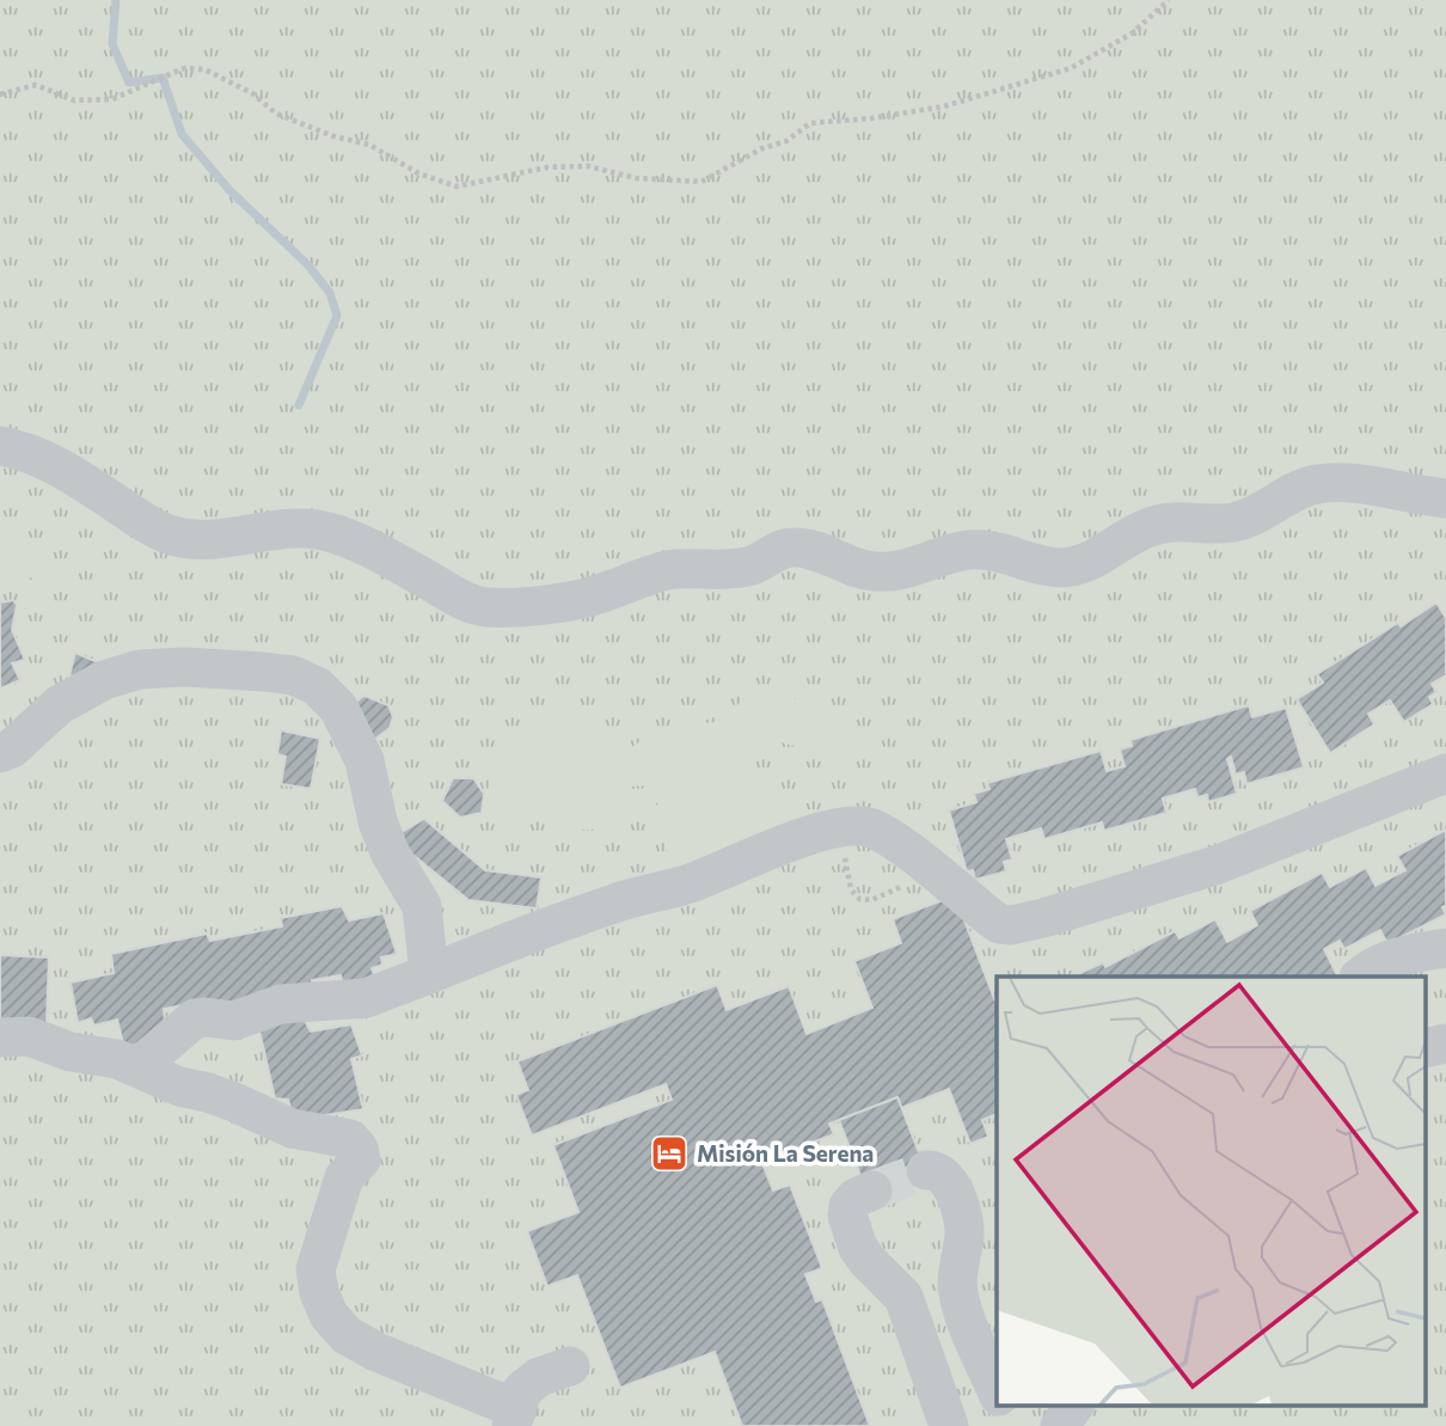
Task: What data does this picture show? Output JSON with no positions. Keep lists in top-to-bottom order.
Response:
{
  "places": {
    "hotel": ["Misión La Serena"]
  }
}
